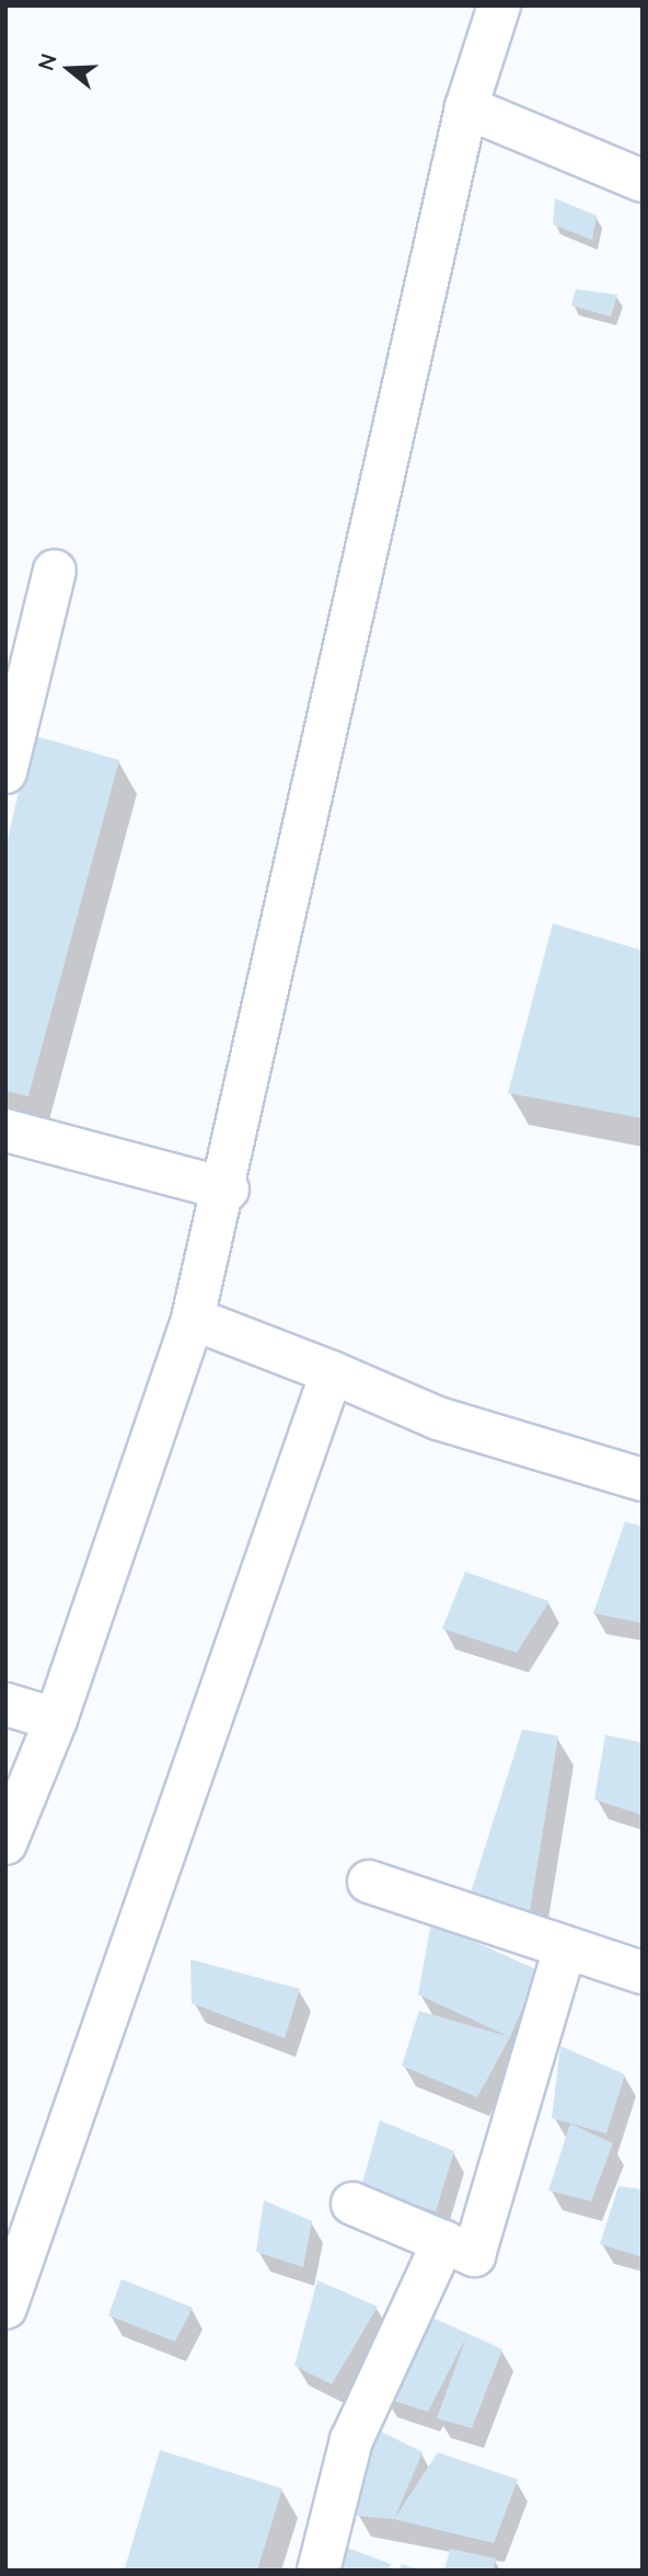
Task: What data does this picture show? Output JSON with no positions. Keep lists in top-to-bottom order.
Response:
{
  "north": "left"
}
